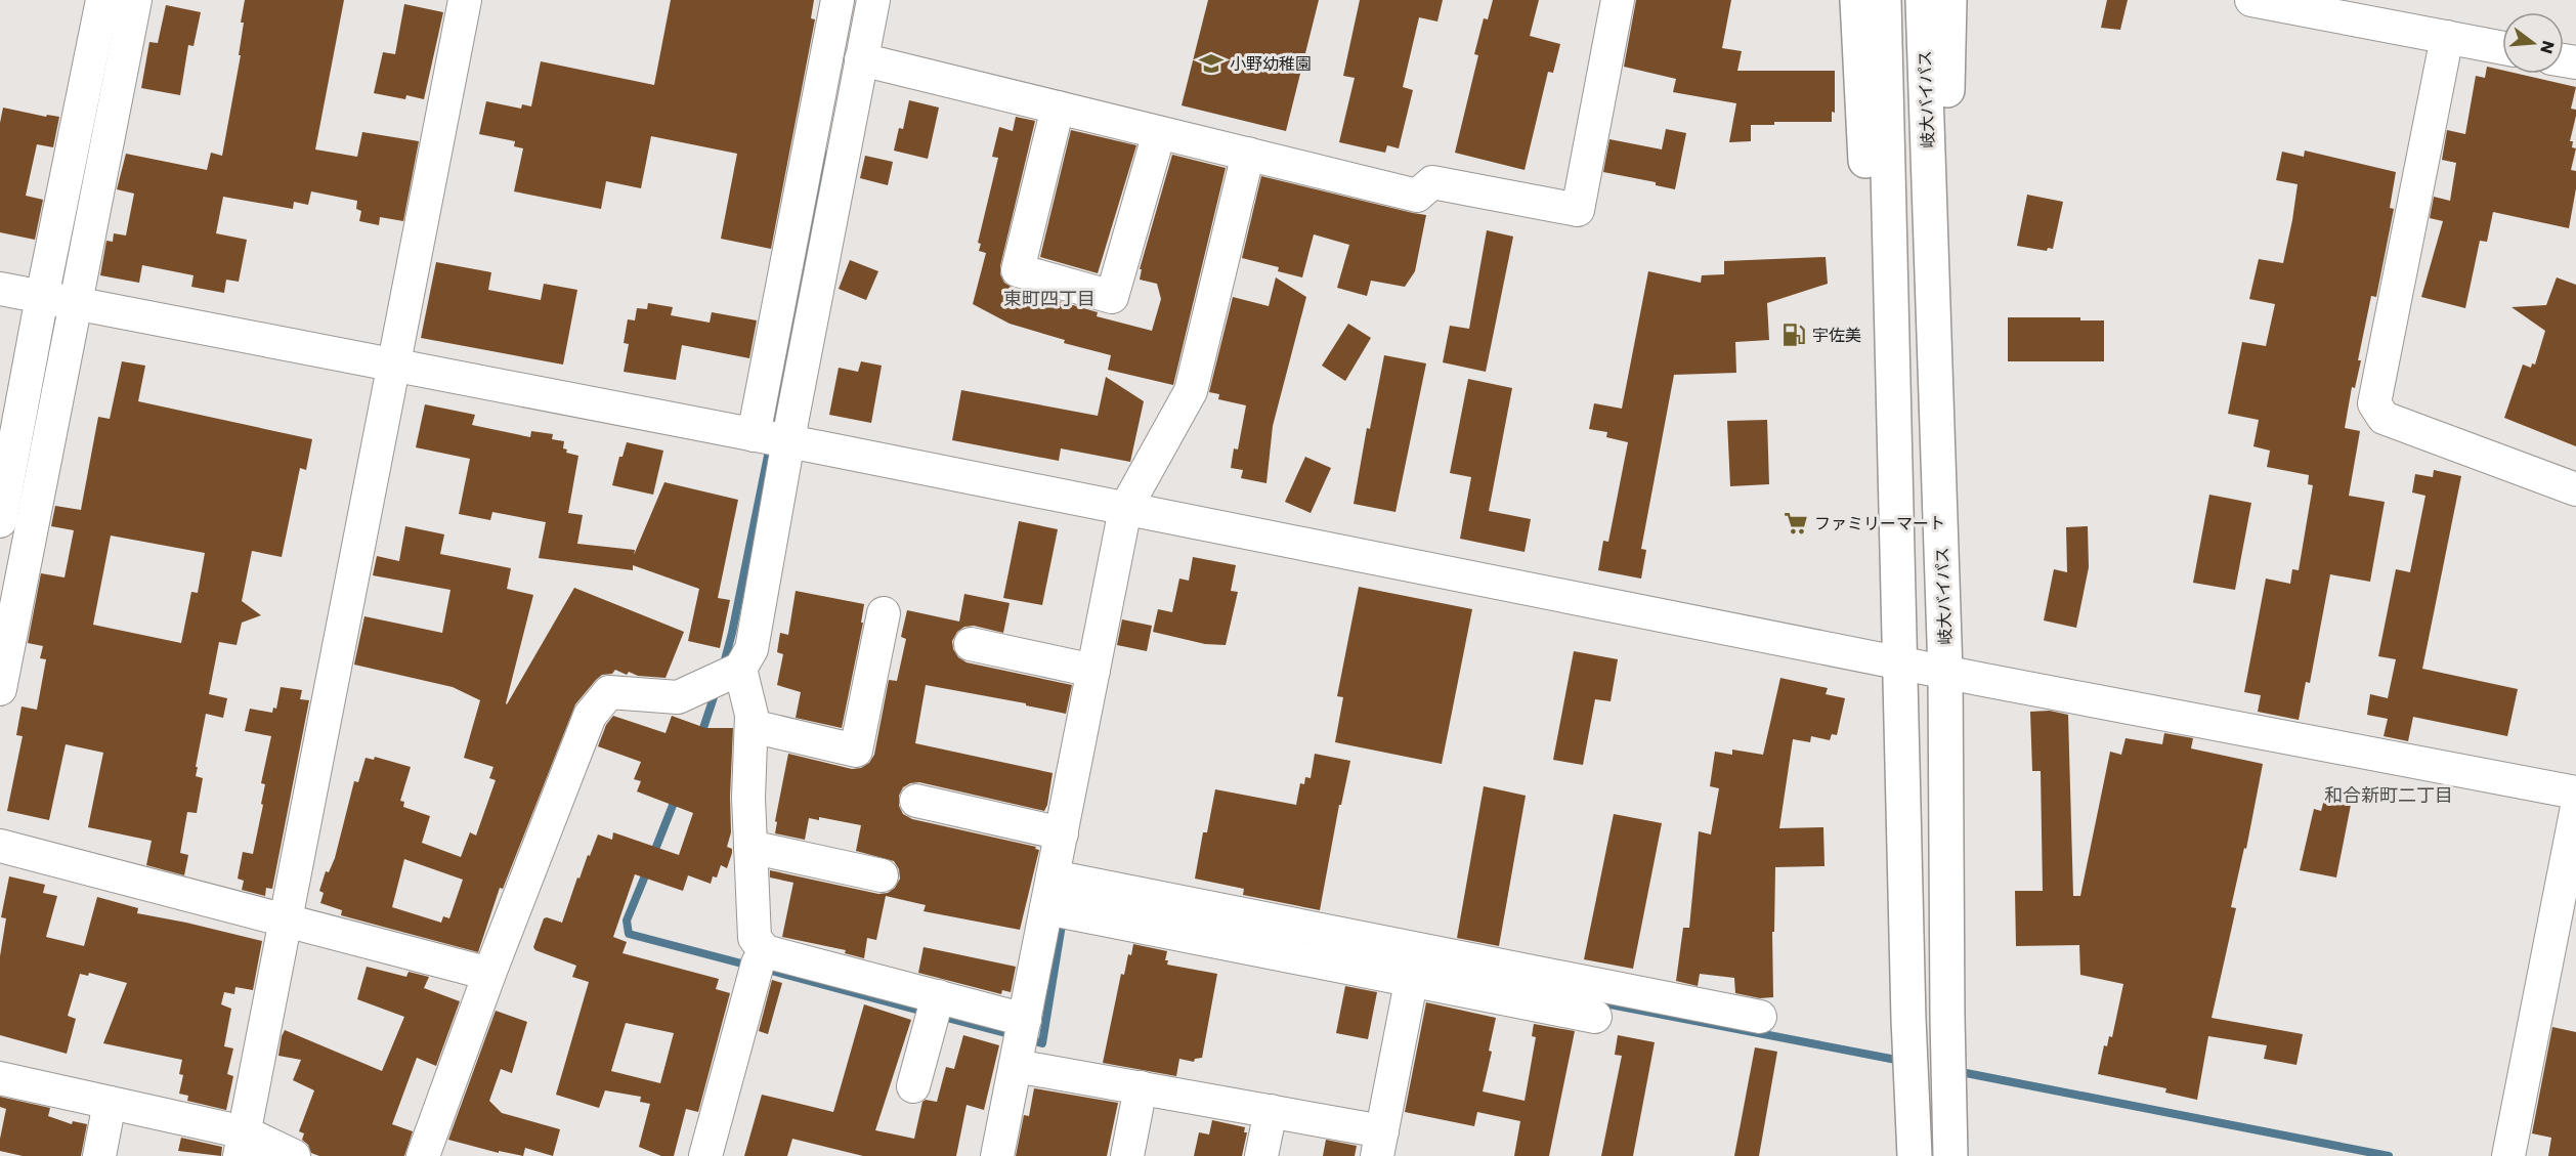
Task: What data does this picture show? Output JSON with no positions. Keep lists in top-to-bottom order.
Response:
{
  "streets": {
    "highway": ["岐大バイパス"]
  },
  "districts": ["東町四丁目", "和合新町二丁目"],
  "places": {
    "school or university": ["小野幼稚園"],
    "fuel station": ["宇佐美"],
    "supermarket": ["ファミリーマート"]
  },
  "north": "right"
}
